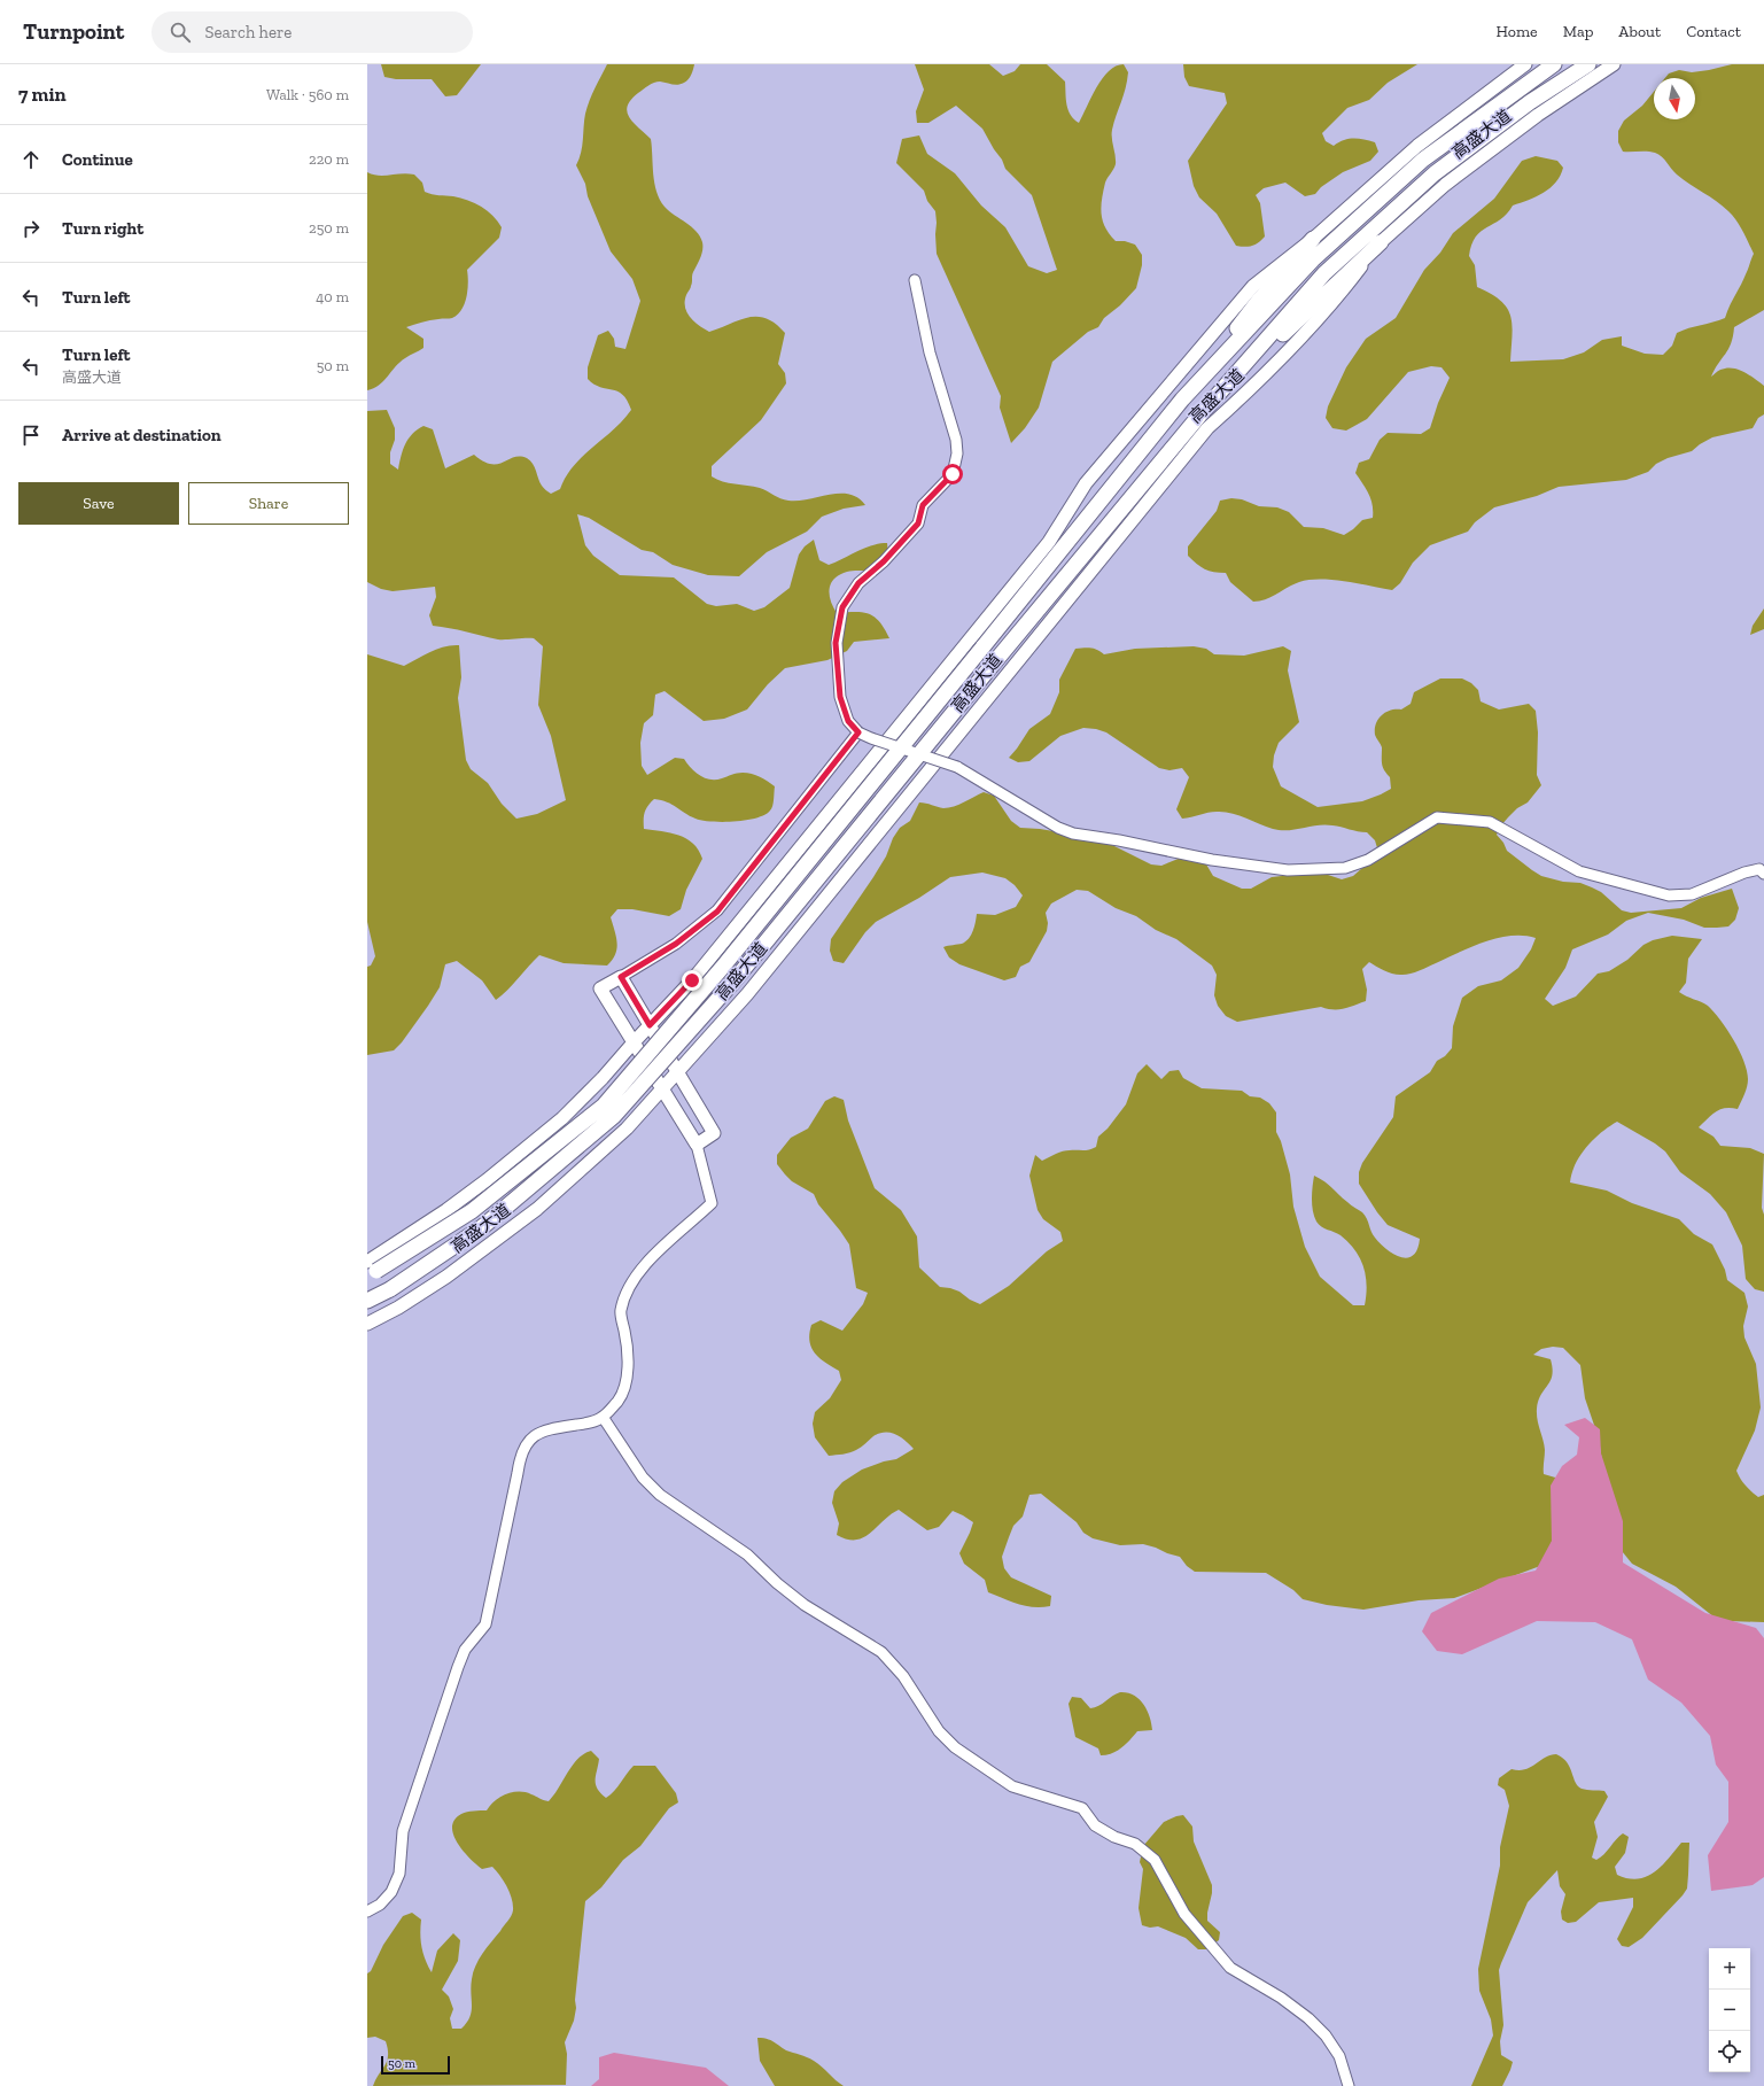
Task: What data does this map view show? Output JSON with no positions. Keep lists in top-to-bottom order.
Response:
{
  "streets": {
    "highway": ["高盛大道"]
  },
  "scale_bar": "50 m",
  "north": "bottom",
  "page": {
    "header": "Turnpoint",
    "search": "Search here",
    "nav": [
      "Home",
      "Map",
      "About",
      "Contact"
    ],
    "heading": ["7 min", "Walk · 560 m"],
    "list": [
      ["Continue", "220 m"],
      ["Turn right", "250 m"],
      ["Turn left", "40 m"],
      ["Turn left", "高盛大道", "50 m"],
      "Arrive at destination"
    ],
    "buttons": ["Save", "Share"],
    "map_buttons": ["+", "−"],
    "scale": "50 m"
  }
}
